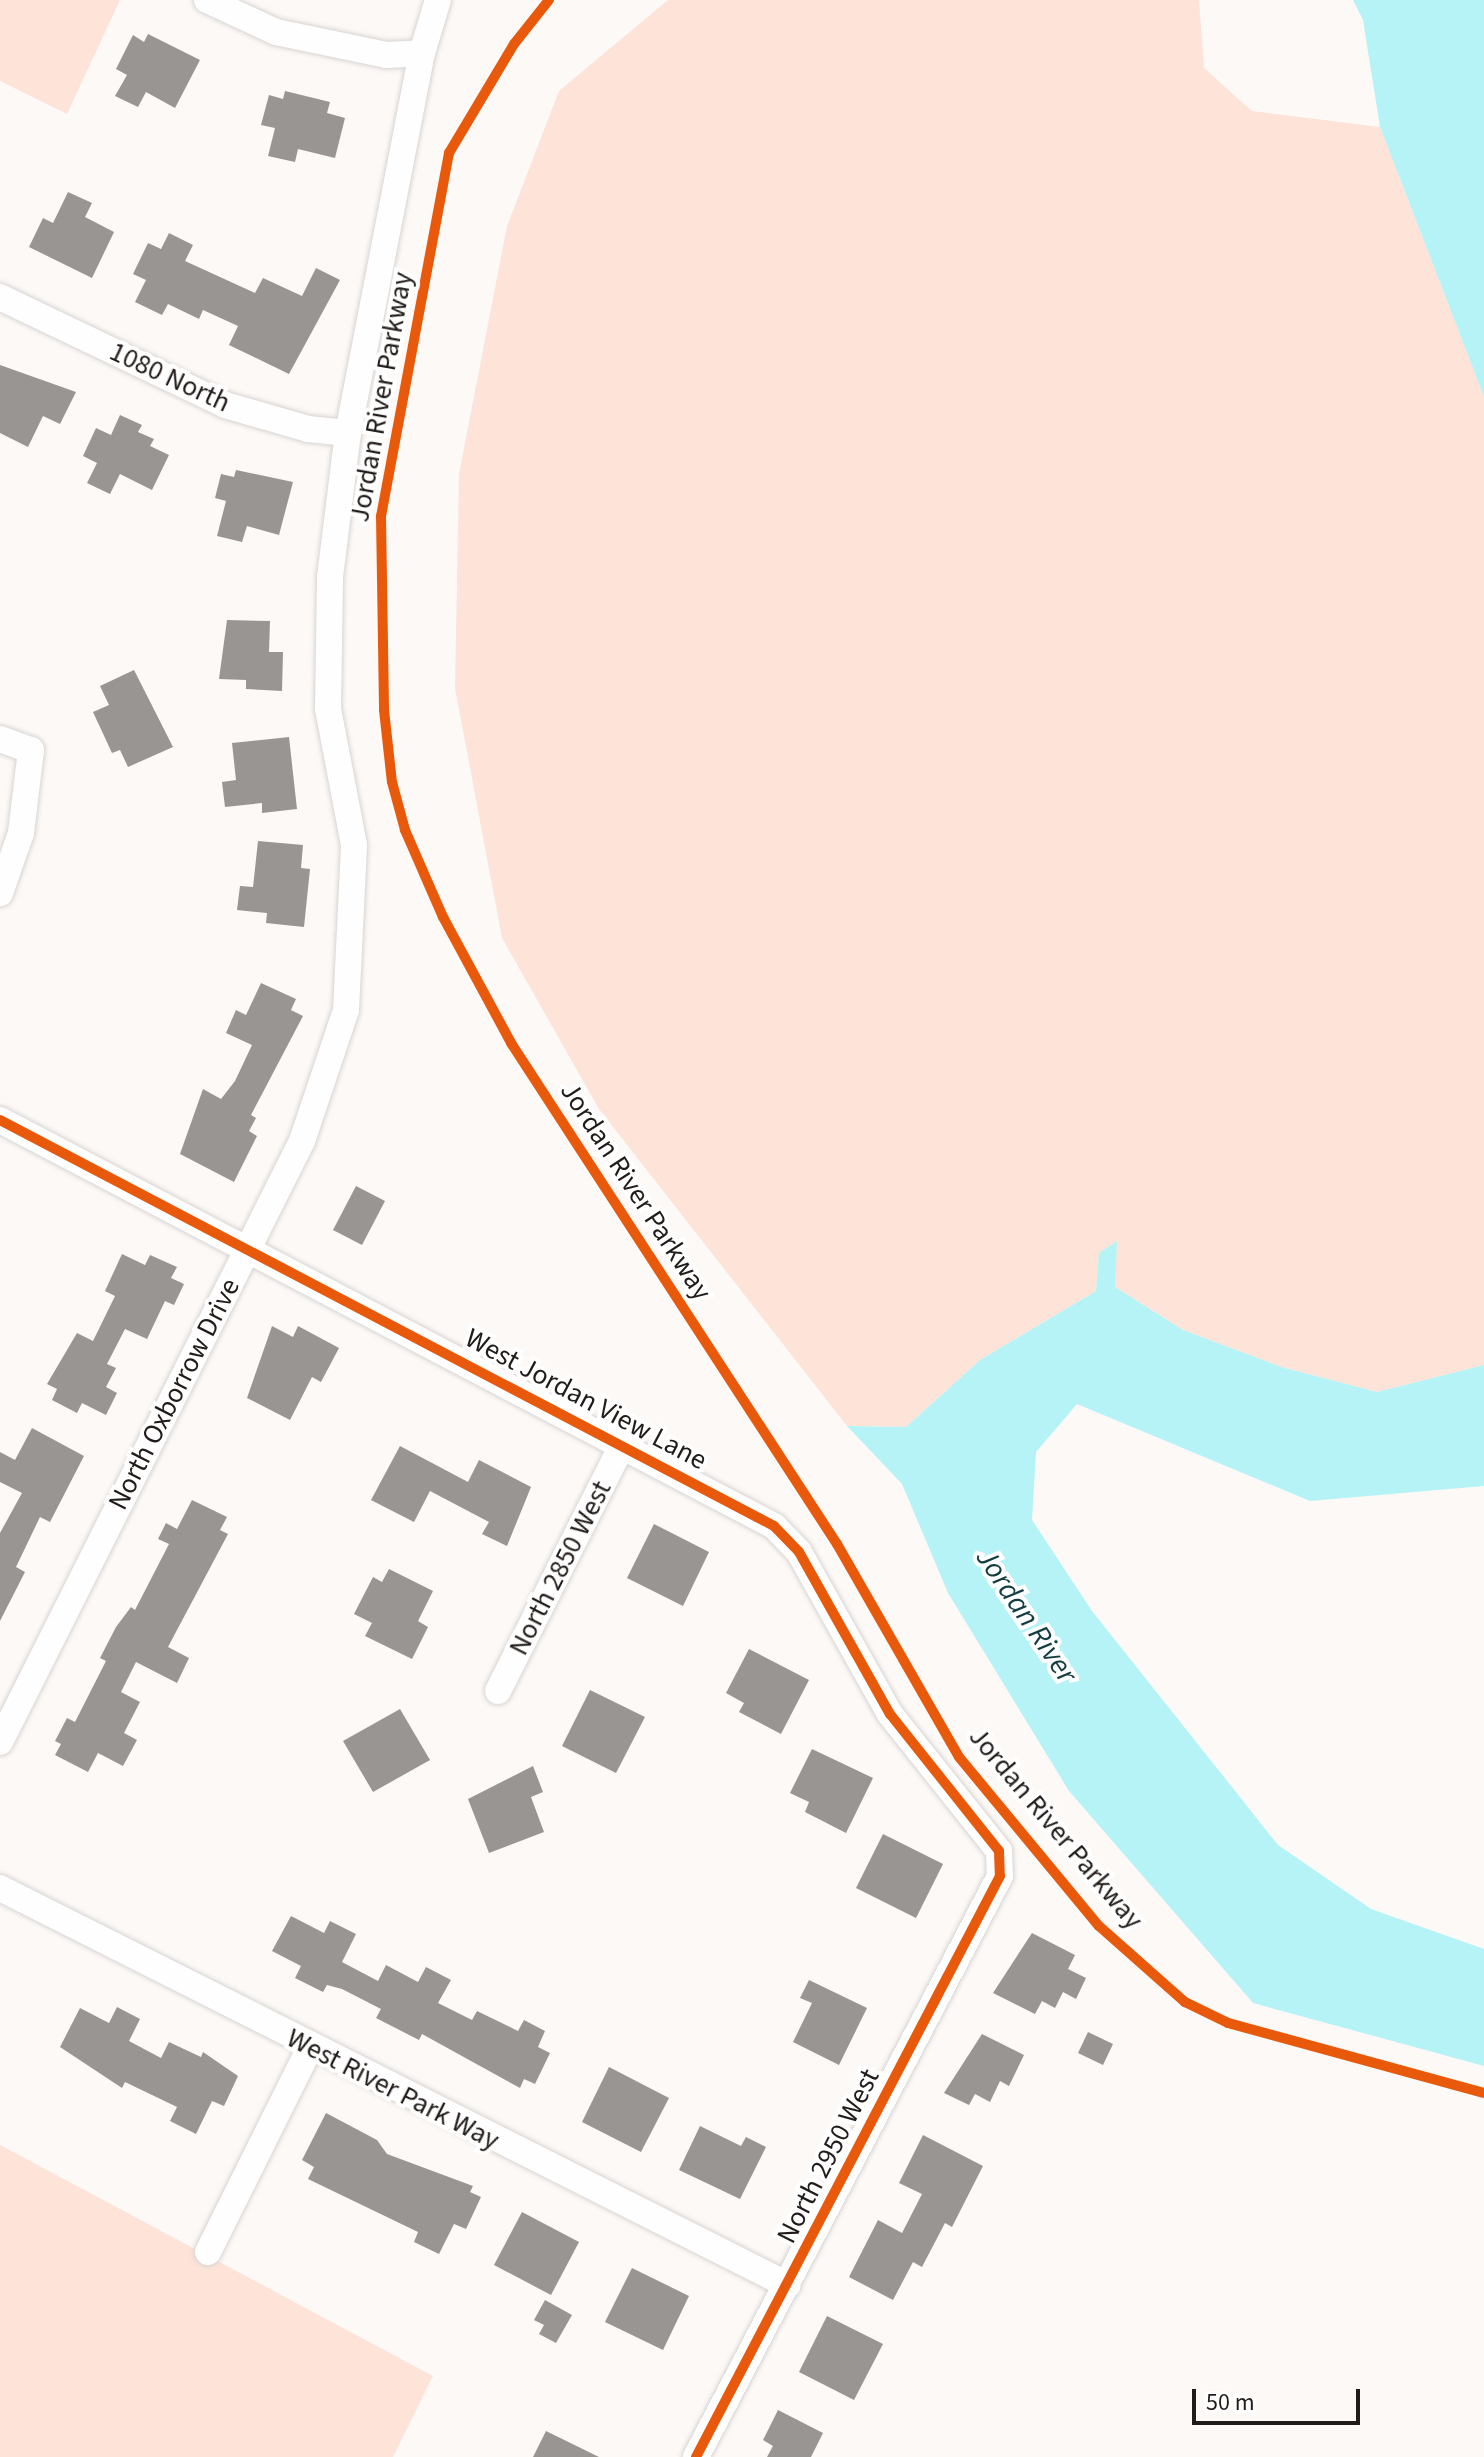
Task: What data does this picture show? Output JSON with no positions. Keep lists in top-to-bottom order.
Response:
{
  "streets": {
    "street": [
      "1080 North",
      "North Oxborrow Drive",
      "West Jordan View Lane",
      "North 2850 West",
      "West River Park Way",
      "North 2950 West"
    ],
    "cycle path": ["Jordan River Parkway"]
  },
  "crossings": [
    ["1080 North", "North Oxborrow Drive"],
    ["North Oxborrow Drive", "West Jordan View Lane"],
    ["West Jordan View Lane", "North 2850 West"],
    ["West Jordan View Lane", "North 2950 West"],
    ["West River Park Way", "North 2950 West"]
  ],
  "water": ["Jordan River"],
  "scale_bar": "50 m"
}
